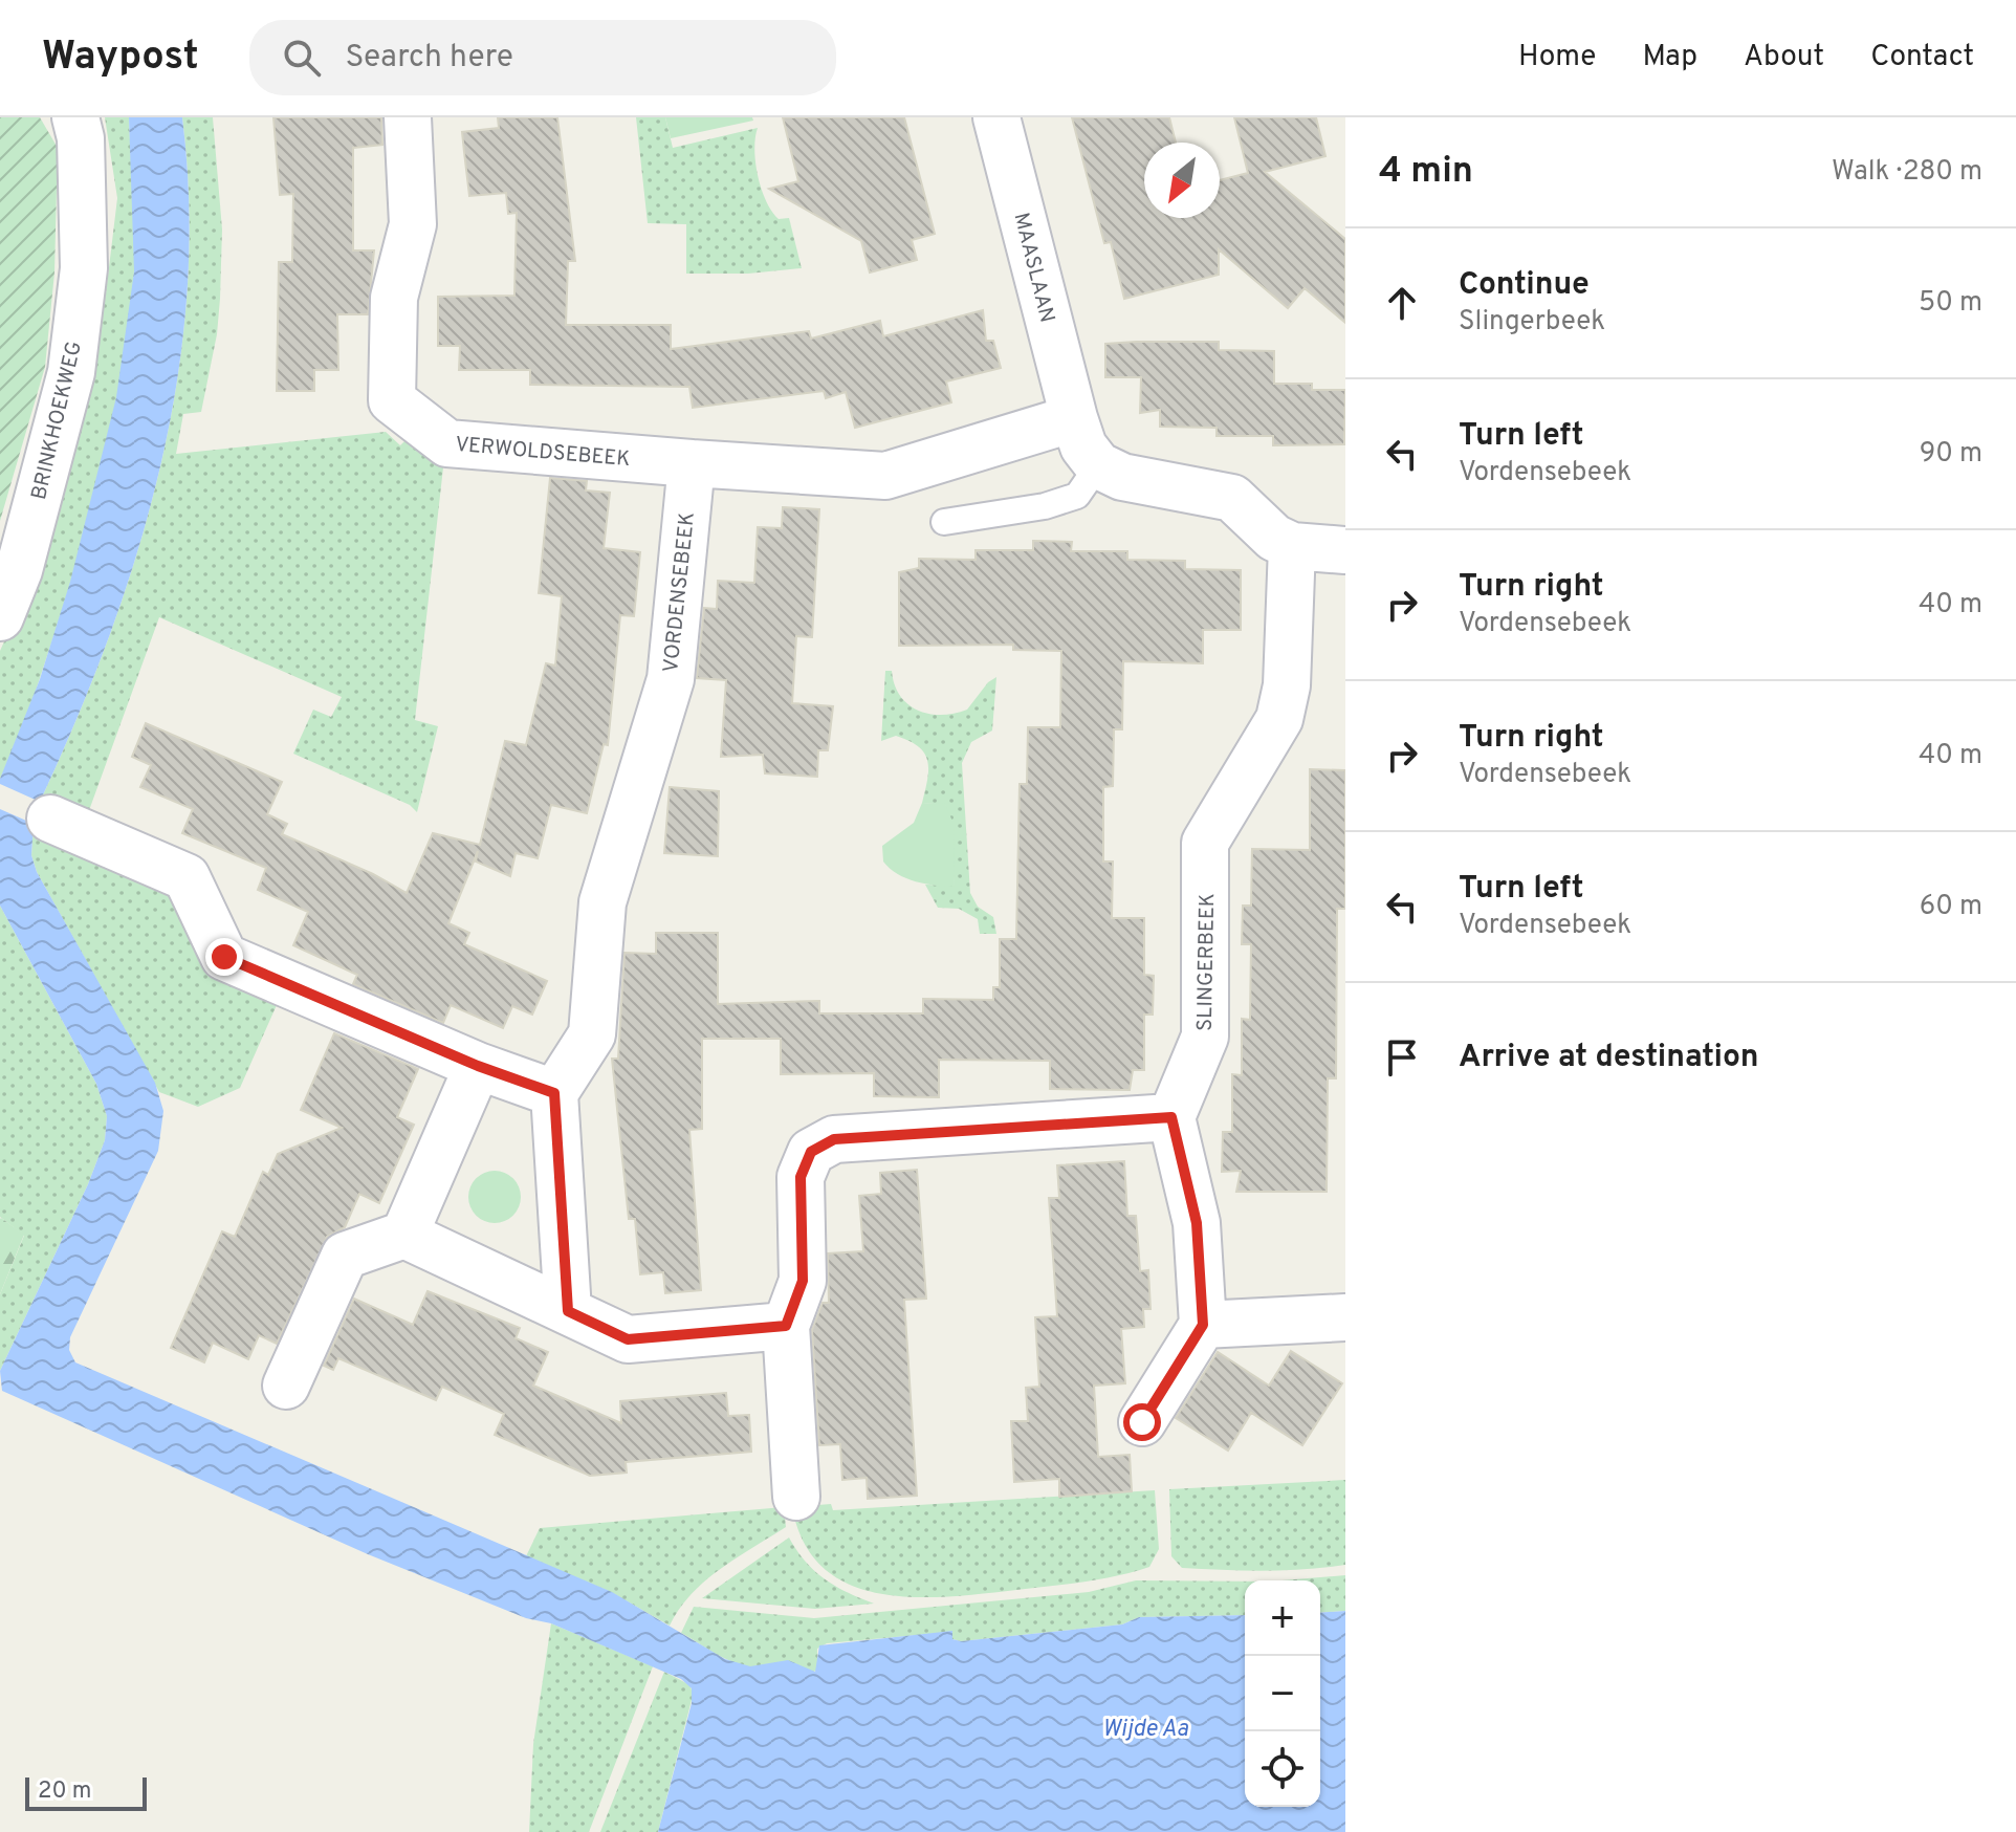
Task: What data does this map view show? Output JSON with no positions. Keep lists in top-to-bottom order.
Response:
{
  "streets": {
    "street": [
      "MAASLAAN",
      "BRINKHOEKWEG",
      "VERWOLDSEBEEK",
      "VORDENSEBEEK",
      "SLINGERBEEK"
    ]
  },
  "crossings": [
    ["VERWOLDSEBEEK", "VORDENSEBEEK"]
  ],
  "water": ["Wijde Aa"],
  "scale_bar": "20 m",
  "north": "bottom left",
  "page": {
    "header": "Waypost",
    "search": "Search here",
    "nav": [
      "Home",
      "Map",
      "About",
      "Contact"
    ],
    "heading": ["4 min", "Walk · 280 m"],
    "list": [
      ["Continue", "Slingerbeek", "50 m"],
      ["Turn left", "Vordensebeek", "90 m"],
      ["Turn right", "Vordensebeek", "40 m"],
      ["Turn right", "Vordensebeek", "40 m"],
      ["Turn left", "Vordensebeek", "60 m"],
      "Arrive at destination"
    ],
    "map_buttons": ["+", "−"],
    "scale": "20 m"
  }
}
